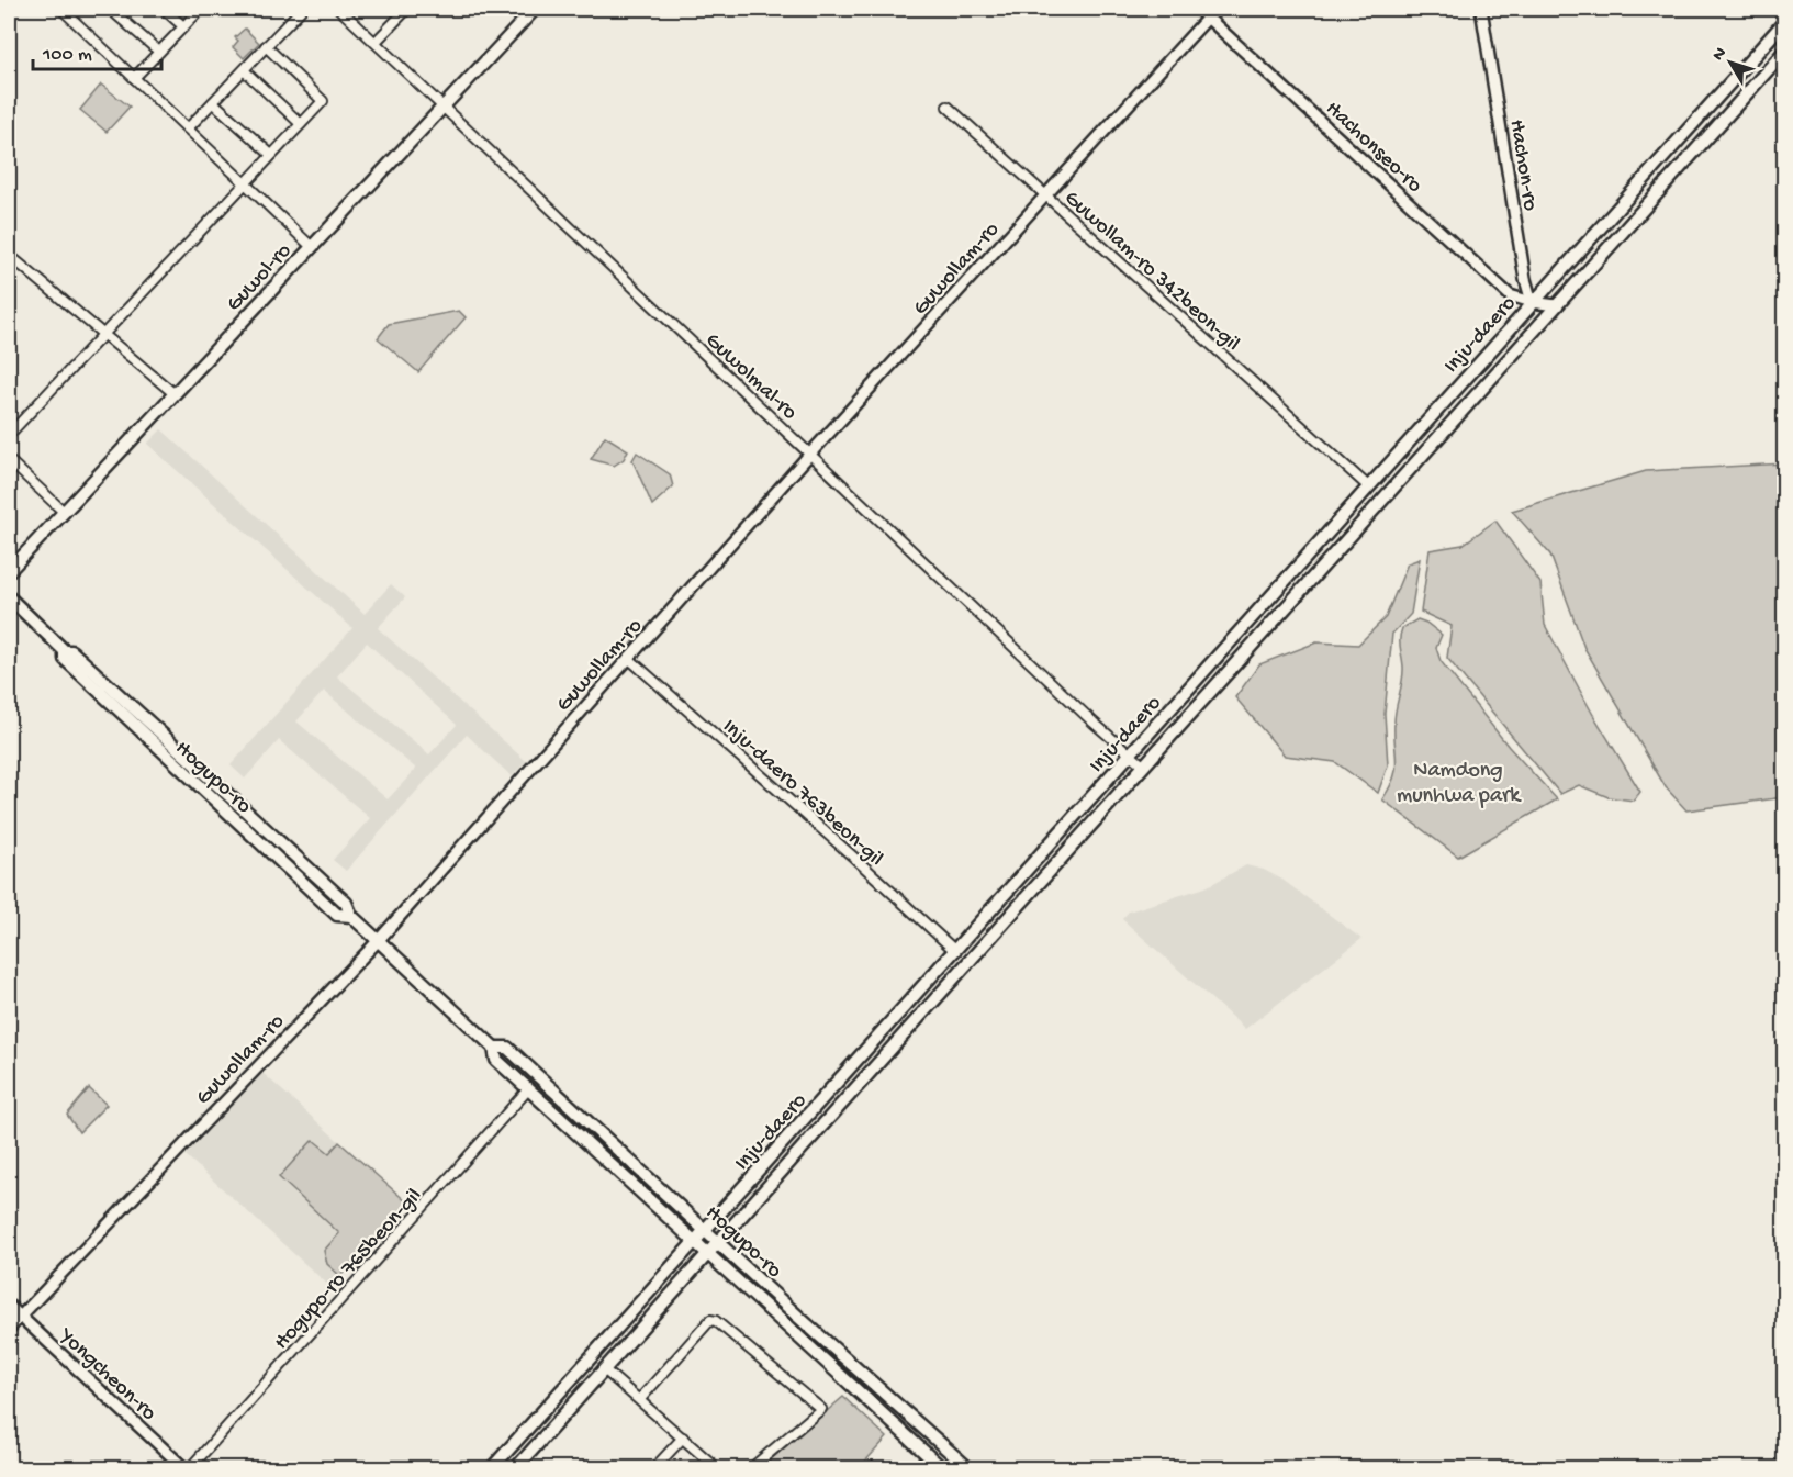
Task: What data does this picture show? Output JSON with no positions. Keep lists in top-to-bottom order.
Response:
{
  "streets": {
    "main road": ["Guwol-ro", "Inju-daero", "Hogupo-ro"],
    "street": [
      "Hachonseo-ro",
      "Hachon-ro",
      "Guwollam-ro",
      "Guwollam-ro 342beon-gil",
      "Guwolmal-ro",
      "Inju-daero 763beon-gil",
      "Hogupo-ro 765beon-gil",
      "Yongcheon-ro"
    ]
  },
  "crossings": [
    ["Hachonseo-ro", "Hachon-ro"],
    ["Hachonseo-ro", "Guwollam-ro"],
    ["Hachonseo-ro", "Inju-daero"],
    ["Hachon-ro", "Inju-daero"],
    ["Guwollam-ro", "Guwollam-ro 342beon-gil"],
    ["Guwollam-ro", "Guwolmal-ro"],
    ["Guwollam-ro", "Hogupo-ro"],
    ["Guwollam-ro", "Inju-daero 763beon-gil"],
    ["Guwollam-ro", "Yongcheon-ro"],
    ["Guwollam-ro 342beon-gil", "Inju-daero"],
    ["Guwol-ro", "Guwolmal-ro"],
    ["Inju-daero", "Guwolmal-ro"],
    ["Inju-daero", "Hogupo-ro"],
    ["Inju-daero", "Inju-daero 763beon-gil"],
    ["Hogupo-ro", "Hogupo-ro 765beon-gil"],
    ["Hogupo-ro 765beon-gil", "Yongcheon-ro"]
  ],
  "parks": ["Namdong munhwa park"],
  "scale_bar": "100 m",
  "north": "top left"
}
